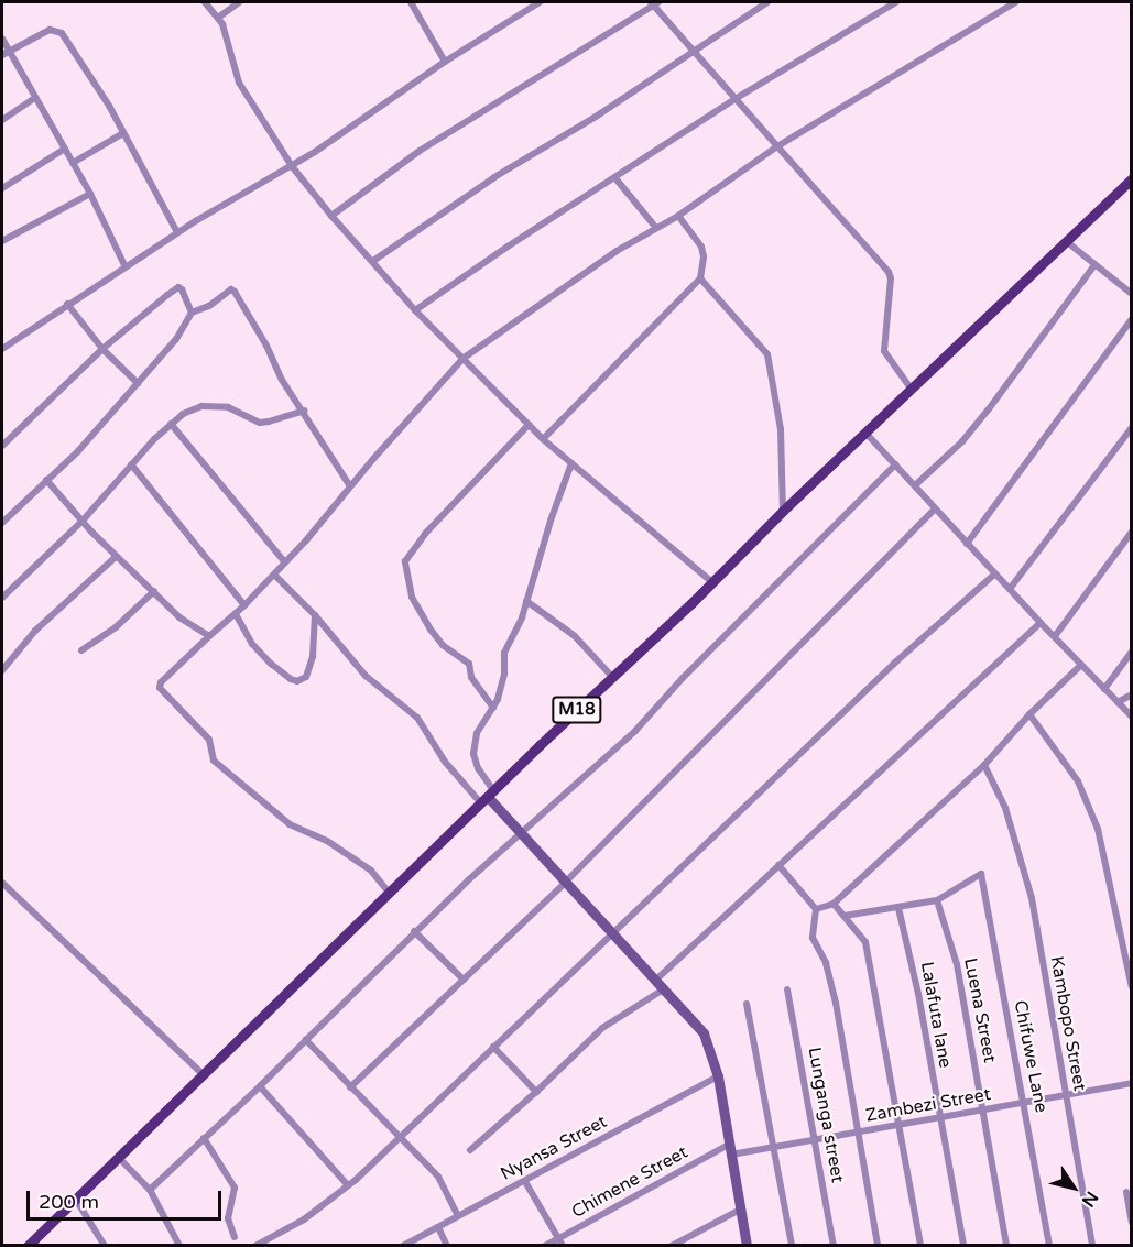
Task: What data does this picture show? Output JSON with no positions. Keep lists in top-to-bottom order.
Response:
{
  "streets": {
    "main road": ["M18"],
    "street": [
      "Luena Street",
      "Lalafuta lane",
      "Kambopo Street",
      "Chifuwe Lane",
      "Zambezi Street",
      "Lunganga street",
      "Nyansa Street",
      "Chimene Street"
    ]
  },
  "crossings": [
    ["Luena Street", "Chifuwe Lane"],
    ["Luena Street", "Zambezi Street"],
    ["Lalafuta lane", "Zambezi Street"],
    ["Kambopo Street", "Zambezi Street"],
    ["Chifuwe Lane", "Zambezi Street"],
    ["Zambezi Street", "Lunganga street"],
    ["Zambezi Street", "Chimene Street"]
  ],
  "scale_bar": "200 m",
  "north": "bottom right"
}
